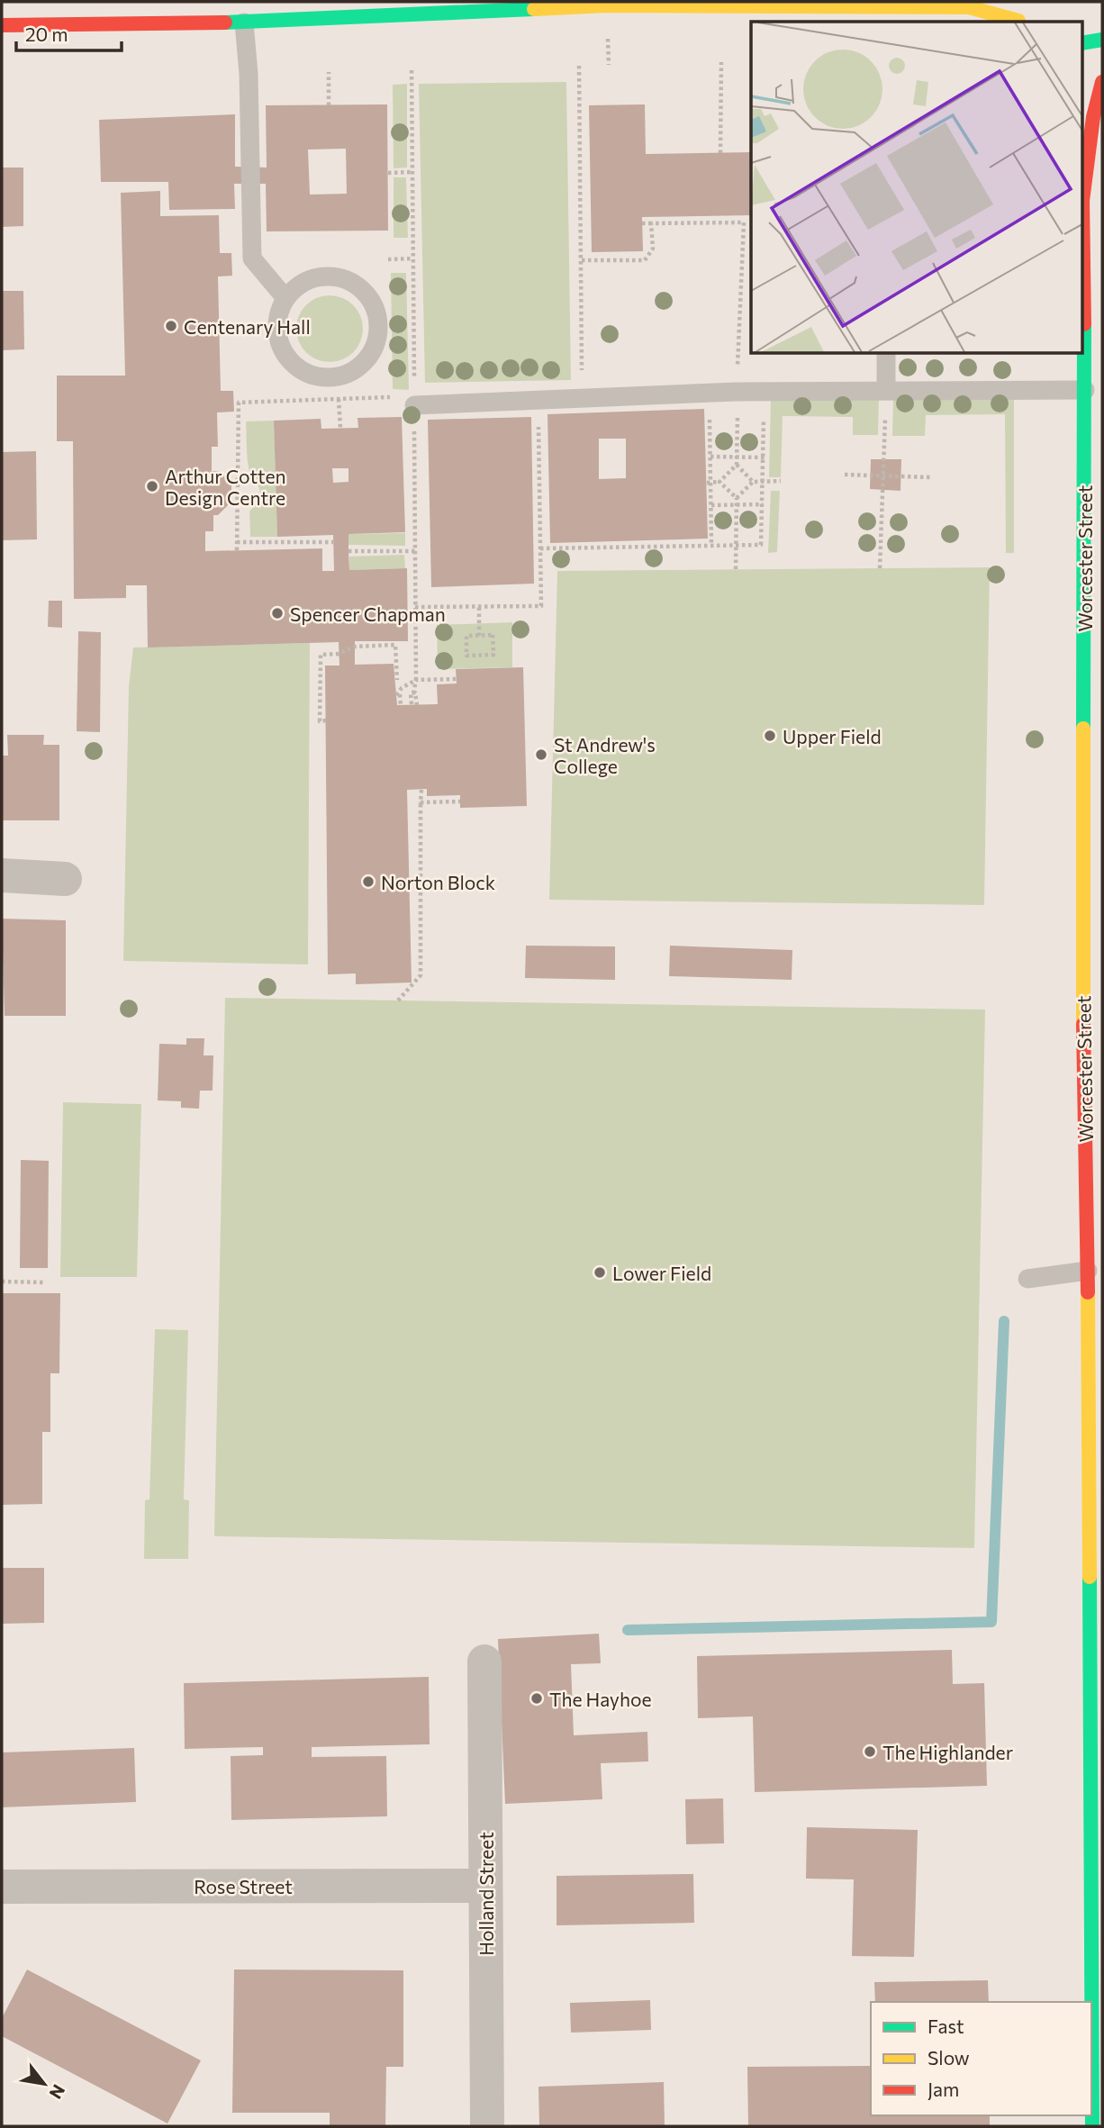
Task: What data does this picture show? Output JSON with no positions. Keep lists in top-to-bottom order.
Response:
{
  "streets": {
    "street": ["Worcester Street", "Rose Street", "Holland Street"]
  },
  "crossings": [
    ["Rose Street", "Holland Street"]
  ],
  "places": [
    "Centenary Hall",
    "Arthur Cotten Design Centre",
    "Spencer Chapman",
    "Upper Field",
    "St Andrew's College",
    "Norton Block",
    "Lower Field",
    "The Hayhoe",
    "The Highlander"
  ],
  "legend": ["Fast", "Slow", "Jam"],
  "scale_bar": "20 m",
  "north": "bottom right"
}
